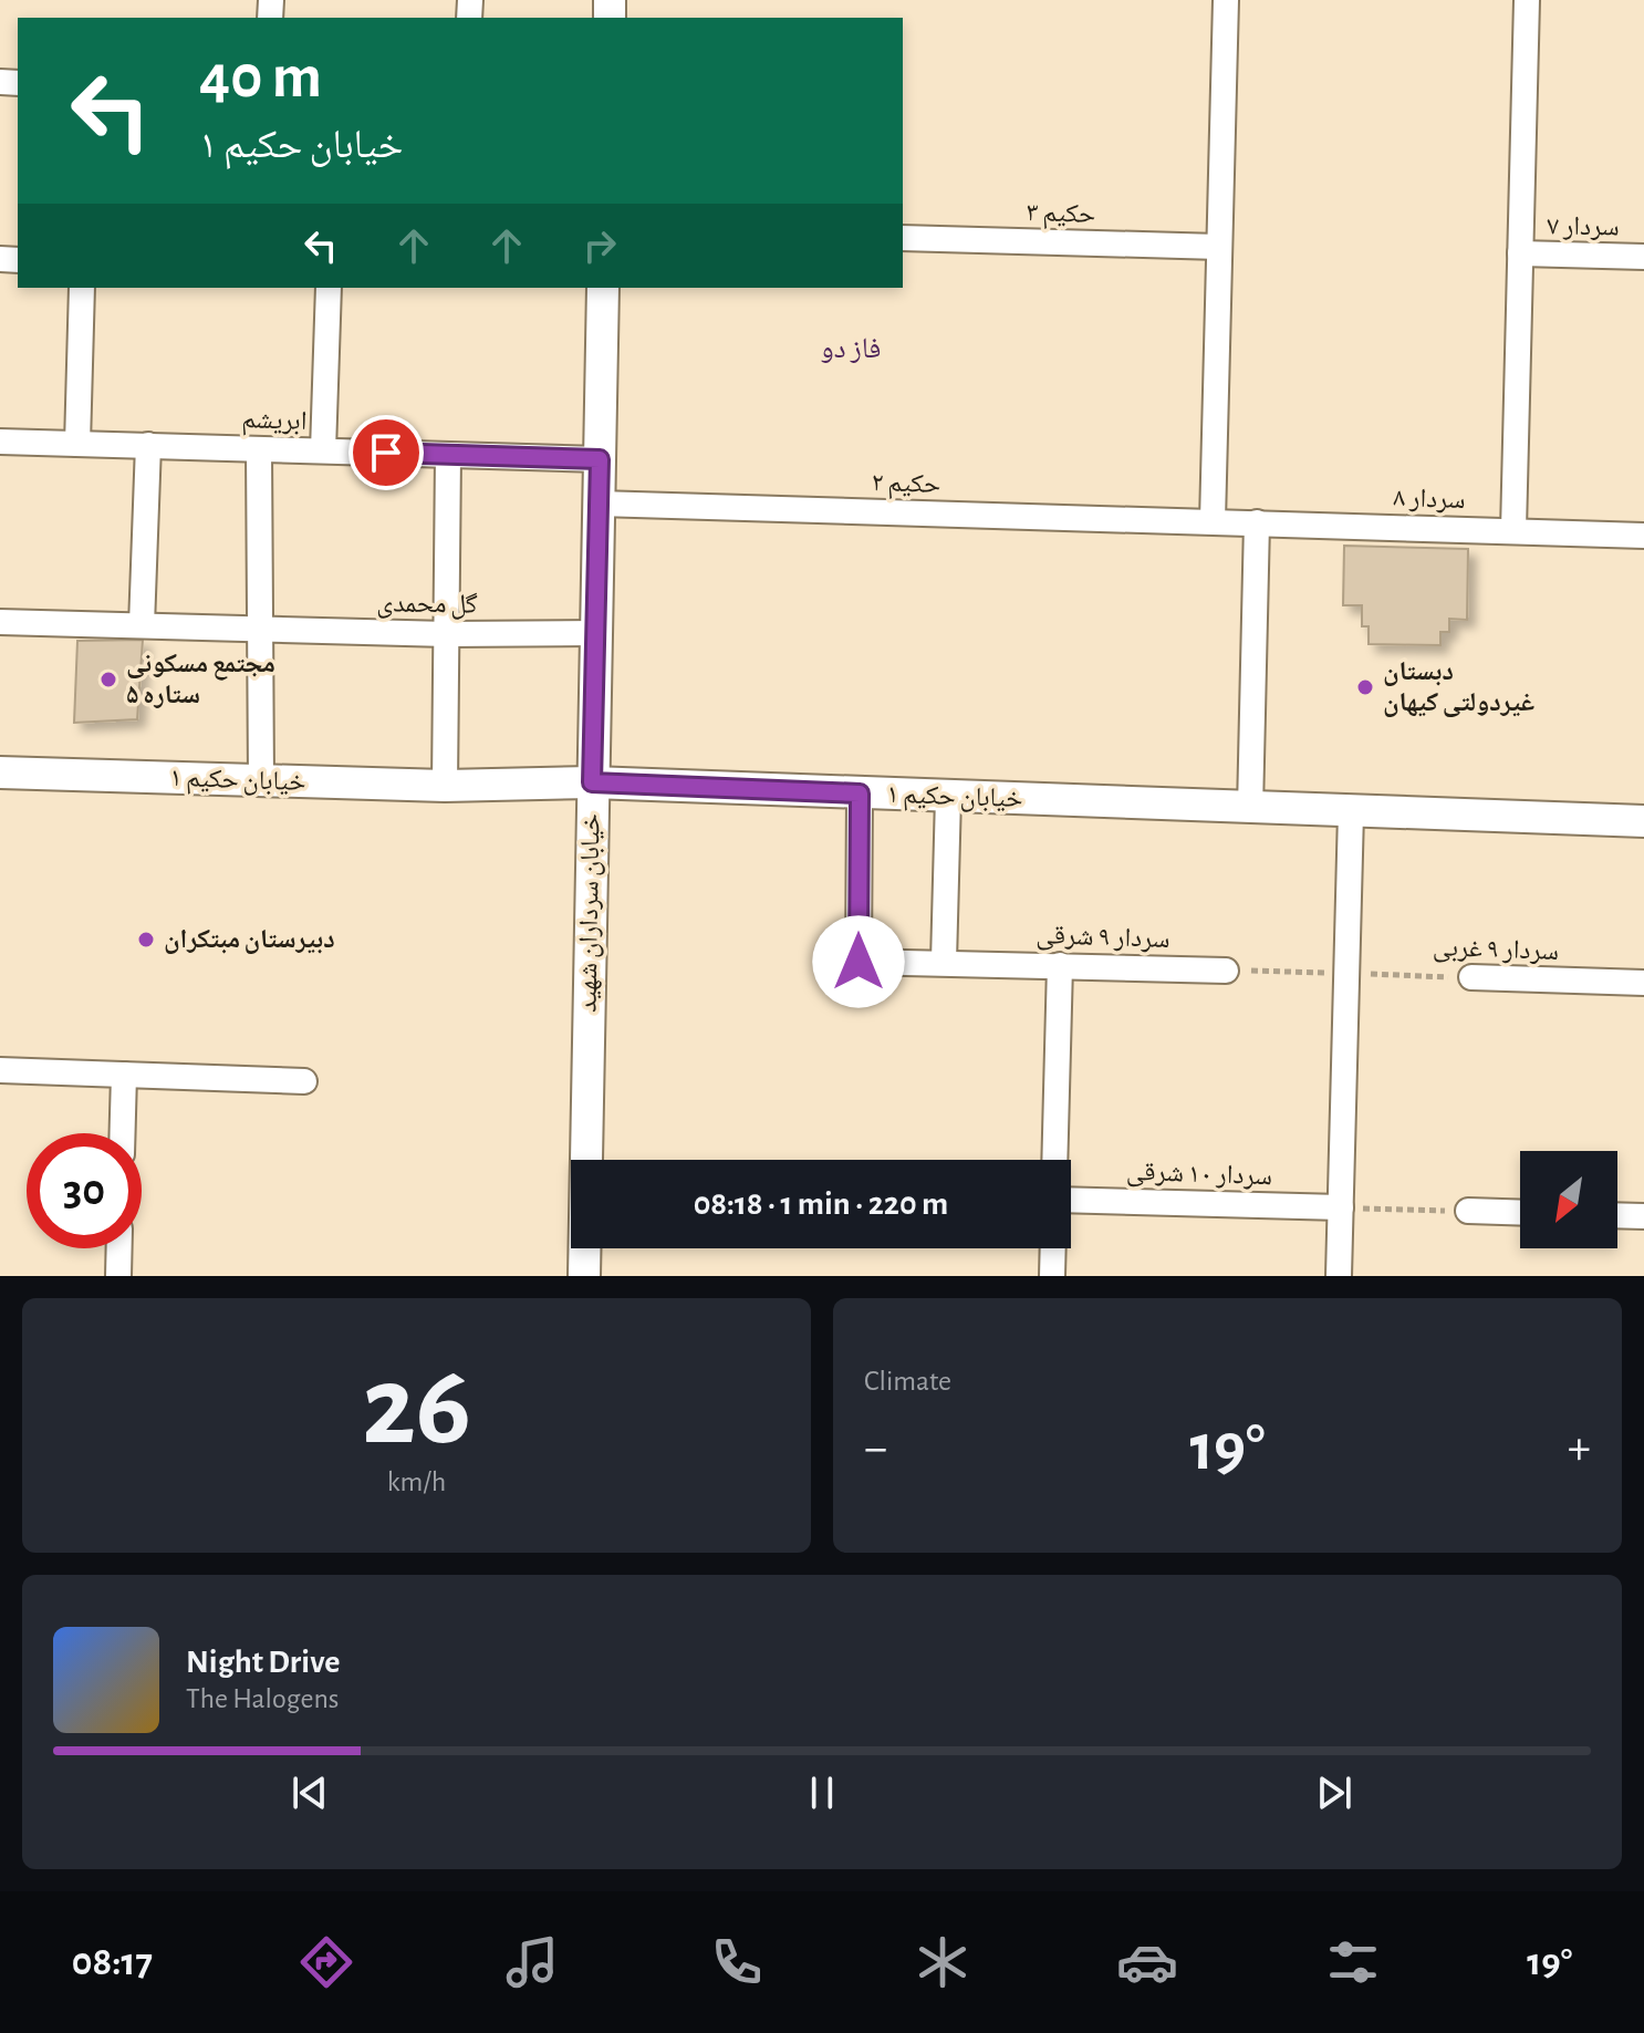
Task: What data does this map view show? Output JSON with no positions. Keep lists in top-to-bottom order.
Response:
{
  "streets": {
    "street": [
      "حکیم ۳",
      "سردار ۷",
      "ابریشم",
      "حکیم ۲",
      "سردار ۸",
      "گل محمدی",
      "خیابان حکیم ۱",
      "خیابان سرداران شهید",
      "سردار ۹ شرقی",
      "سردار ۹ غربی",
      "سردار ۱۰ شرقی"
    ]
  },
  "crossings": [
    ["ابریشم", "خیابان سرداران شهید"],
    ["حکیم ۲", "سردار ۸"],
    ["حکیم ۲", "خیابان سرداران شهید"],
    ["گل محمدی", "خیابان سرداران شهید"],
    ["خیابان حکیم ۱", "خیابان سرداران شهید"],
    ["خیابان حکیم ۱", "سردار ۹ شرقی"]
  ],
  "districts": ["فاز دو"],
  "places": ["مجتمع مسکونی ستاره ۵", "دبستان غیردولتی کیهان", "دبیرستان مبتکران"],
  "north": "bottom left",
  "page": {
    "turn": ["40 m", "خیابان حکیم ۱"],
    "limit": "30",
    "trip": "08:18 · 1 min · 220 m",
    "tile": [
      ["26", "km/h"],
      "Climate"
    ],
    "heat": ["−", "19°", "+"],
    "song": ["Night Drive", "The Halogens"],
    "tabs": ["08:17", "19°"]
  }
}
